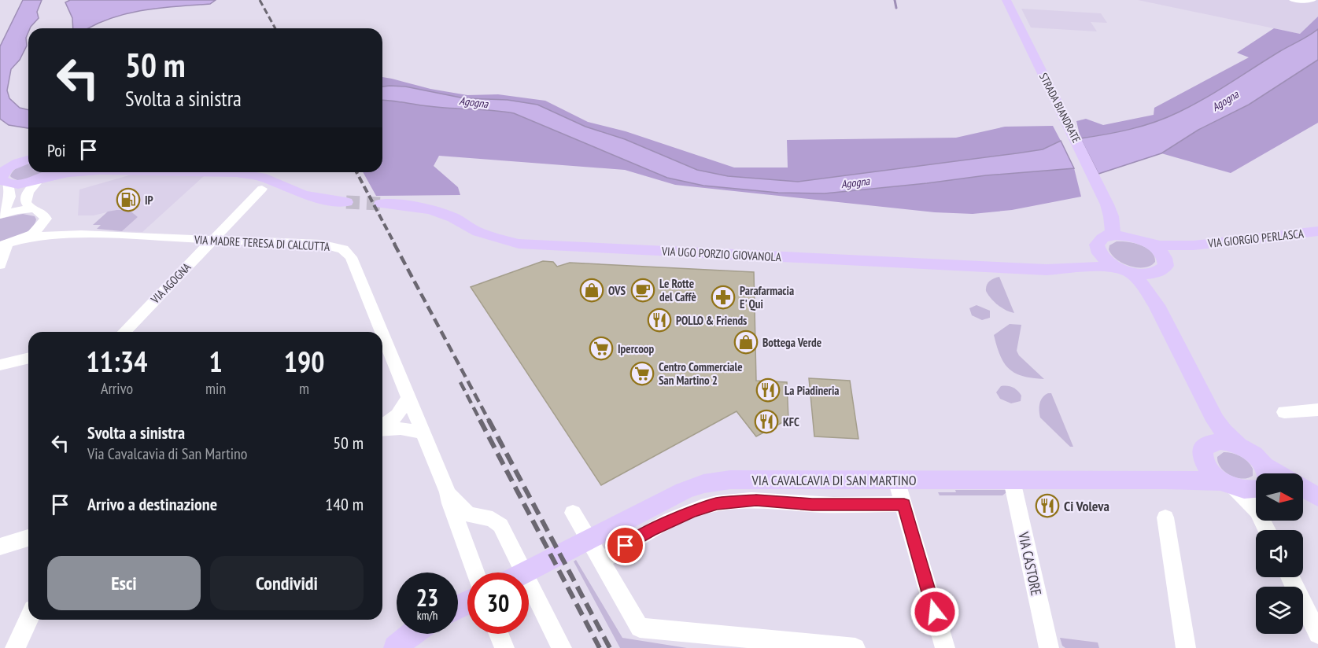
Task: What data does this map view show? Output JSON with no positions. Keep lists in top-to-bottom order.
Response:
{
  "streets": {
    "main road": [
      "STRADA BIANDRATE",
      "VIA GIORGIO PERLASCA",
      "VIA UGO PORZIO GIOVANOLA",
      "VIA CAVALCAVIA DI SAN MARTINO"
    ],
    "street": ["VIA MADRE TERESA DI CALCUTTA", "VIA AGOGNA", "VIA CASTORE"]
  },
  "crossings": [
    ["STRADA BIANDRATE", "VIA GIORGIO PERLASCA"],
    ["STRADA BIANDRATE", "VIA UGO PORZIO GIOVANOLA"],
    ["VIA GIORGIO PERLASCA", "VIA UGO PORZIO GIOVANOLA"],
    ["VIA MADRE TERESA DI CALCUTTA", "VIA AGOGNA"],
    ["VIA CAVALCAVIA DI SAN MARTINO", "VIA CASTORE"]
  ],
  "water": ["Agogna"],
  "places": {
    "fuel station": ["IP"],
    "shop": ["OVS", "Bottega Verde"],
    "cafe": ["Le Rotte del Caffè"],
    "pharmacy": ["Parafarmacia E' Qui"],
    "restaurant": [
      "POLLO & Friends",
      "La Piadineria",
      "KFC",
      "Ci Voleva"
    ],
    "supermarket": ["Ipercoop", "Centro Commerciale San Martino 2"]
  },
  "north": "right",
  "page": {
    "turn": ["50 m", "Svolta a sinistra"],
    "then": "Poi",
    "eta": [
      "11:34",
      "Arrivo",
      "1",
      "min",
      "190",
      "m"
    ],
    "list": [
      {
        "name": "Svolta a sinistra",
        "note": "Via Cavalcavia di San Martino",
        "value": "50 m"
      },
      {
        "name": "Arrivo a destinazione",
        "value": "140 m"
      }
    ],
    "buttons": ["Esci", "Condividi"],
    "speed": "23 km/h",
    "limit": "30"
  }
}
